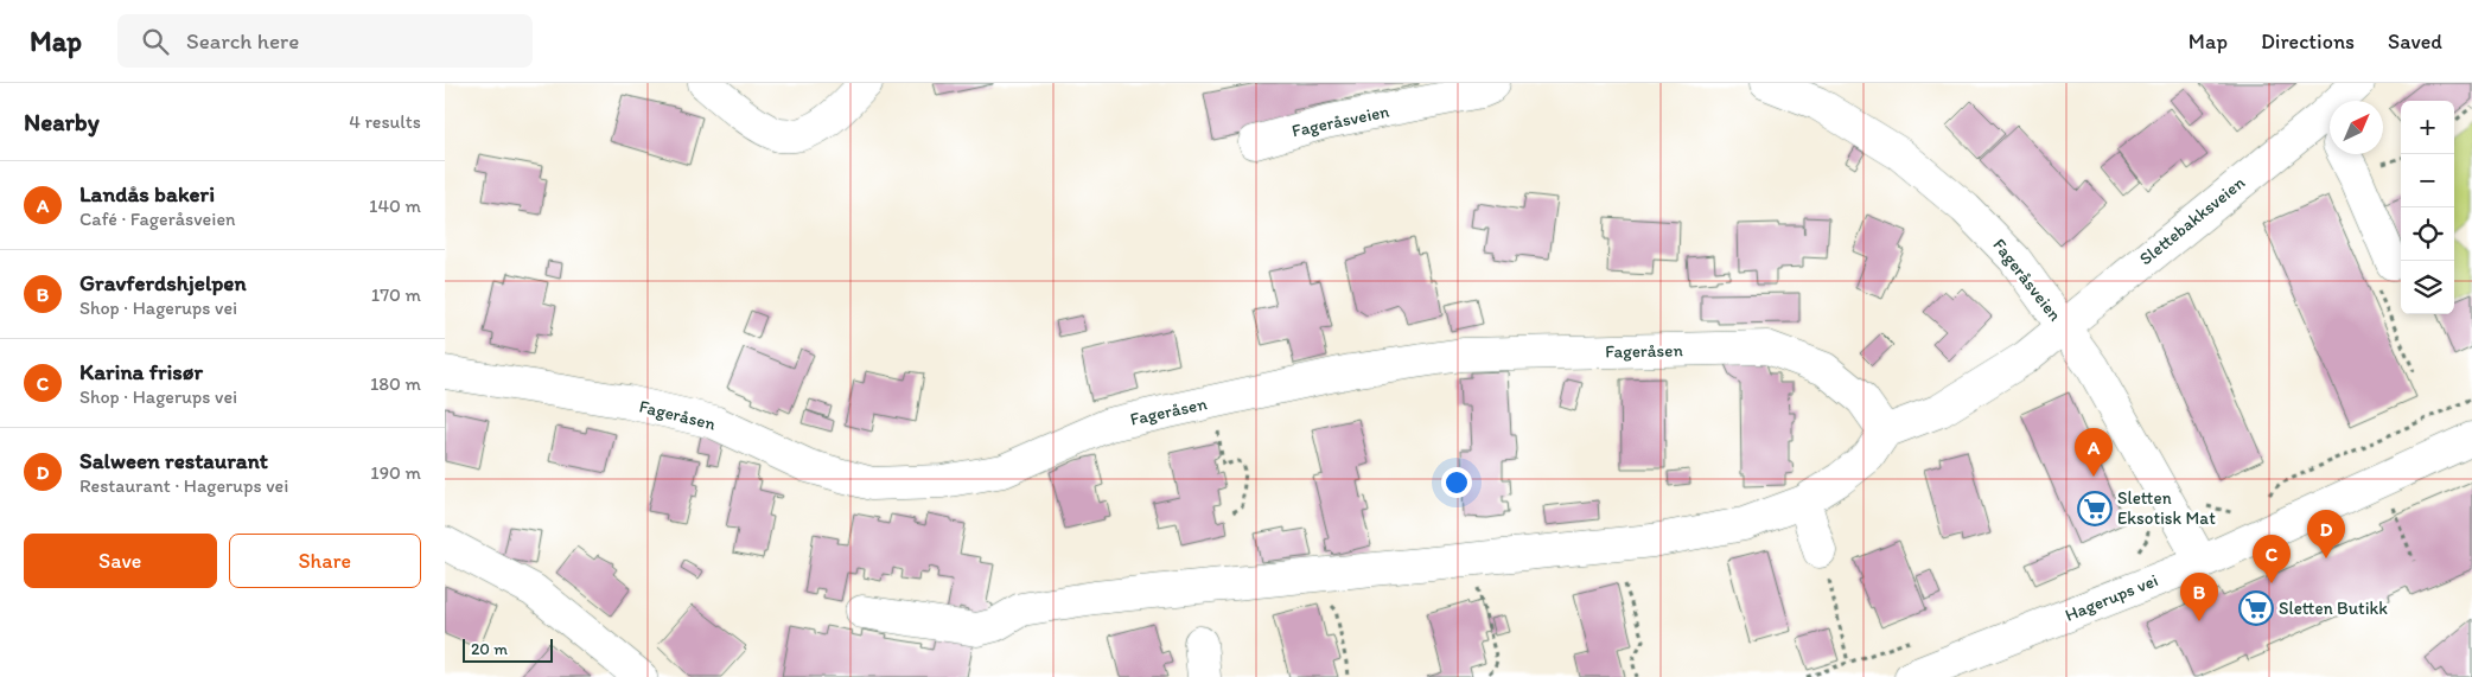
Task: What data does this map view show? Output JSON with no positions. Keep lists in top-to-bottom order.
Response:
{
  "streets": {
    "street": [
      "Fageråsveien",
      "Slettebakksveien",
      "Fageråsen",
      "Hagerups vei"
    ]
  },
  "crossings": [
    ["Fageråsveien", "Slettebakksveien"],
    ["Fageråsveien", "Hagerups vei"]
  ],
  "places": {
    "supermarket": ["Sletten Eksotisk Mat", "Sletten Butikk"]
  },
  "scale_bar": "20 m",
  "north": "top right",
  "page": {
    "header": "Map",
    "search": "Search here",
    "nav": ["Map", "Directions", "Saved"],
    "heading": ["Nearby", "4 results"],
    "map_buttons": ["+", "−"],
    "list": [
      {
        "mark": "A",
        "name": "Landås bakeri",
        "note": "Café · Fageråsveien",
        "value": "140 m"
      },
      {
        "mark": "B",
        "name": "Gravferdshjelpen",
        "note": "Shop · Hagerups vei",
        "value": "170 m"
      },
      {
        "mark": "C",
        "name": "Karina frisør",
        "note": "Shop · Hagerups vei",
        "value": "180 m"
      },
      {
        "mark": "D",
        "name": "Salween restaurant",
        "note": "Restaurant · Hagerups vei",
        "value": "190 m"
      }
    ],
    "pins": [
      "A",
      "D",
      "C",
      "B"
    ],
    "buttons": ["Save", "Share"],
    "scale": "20 m"
  }
}
